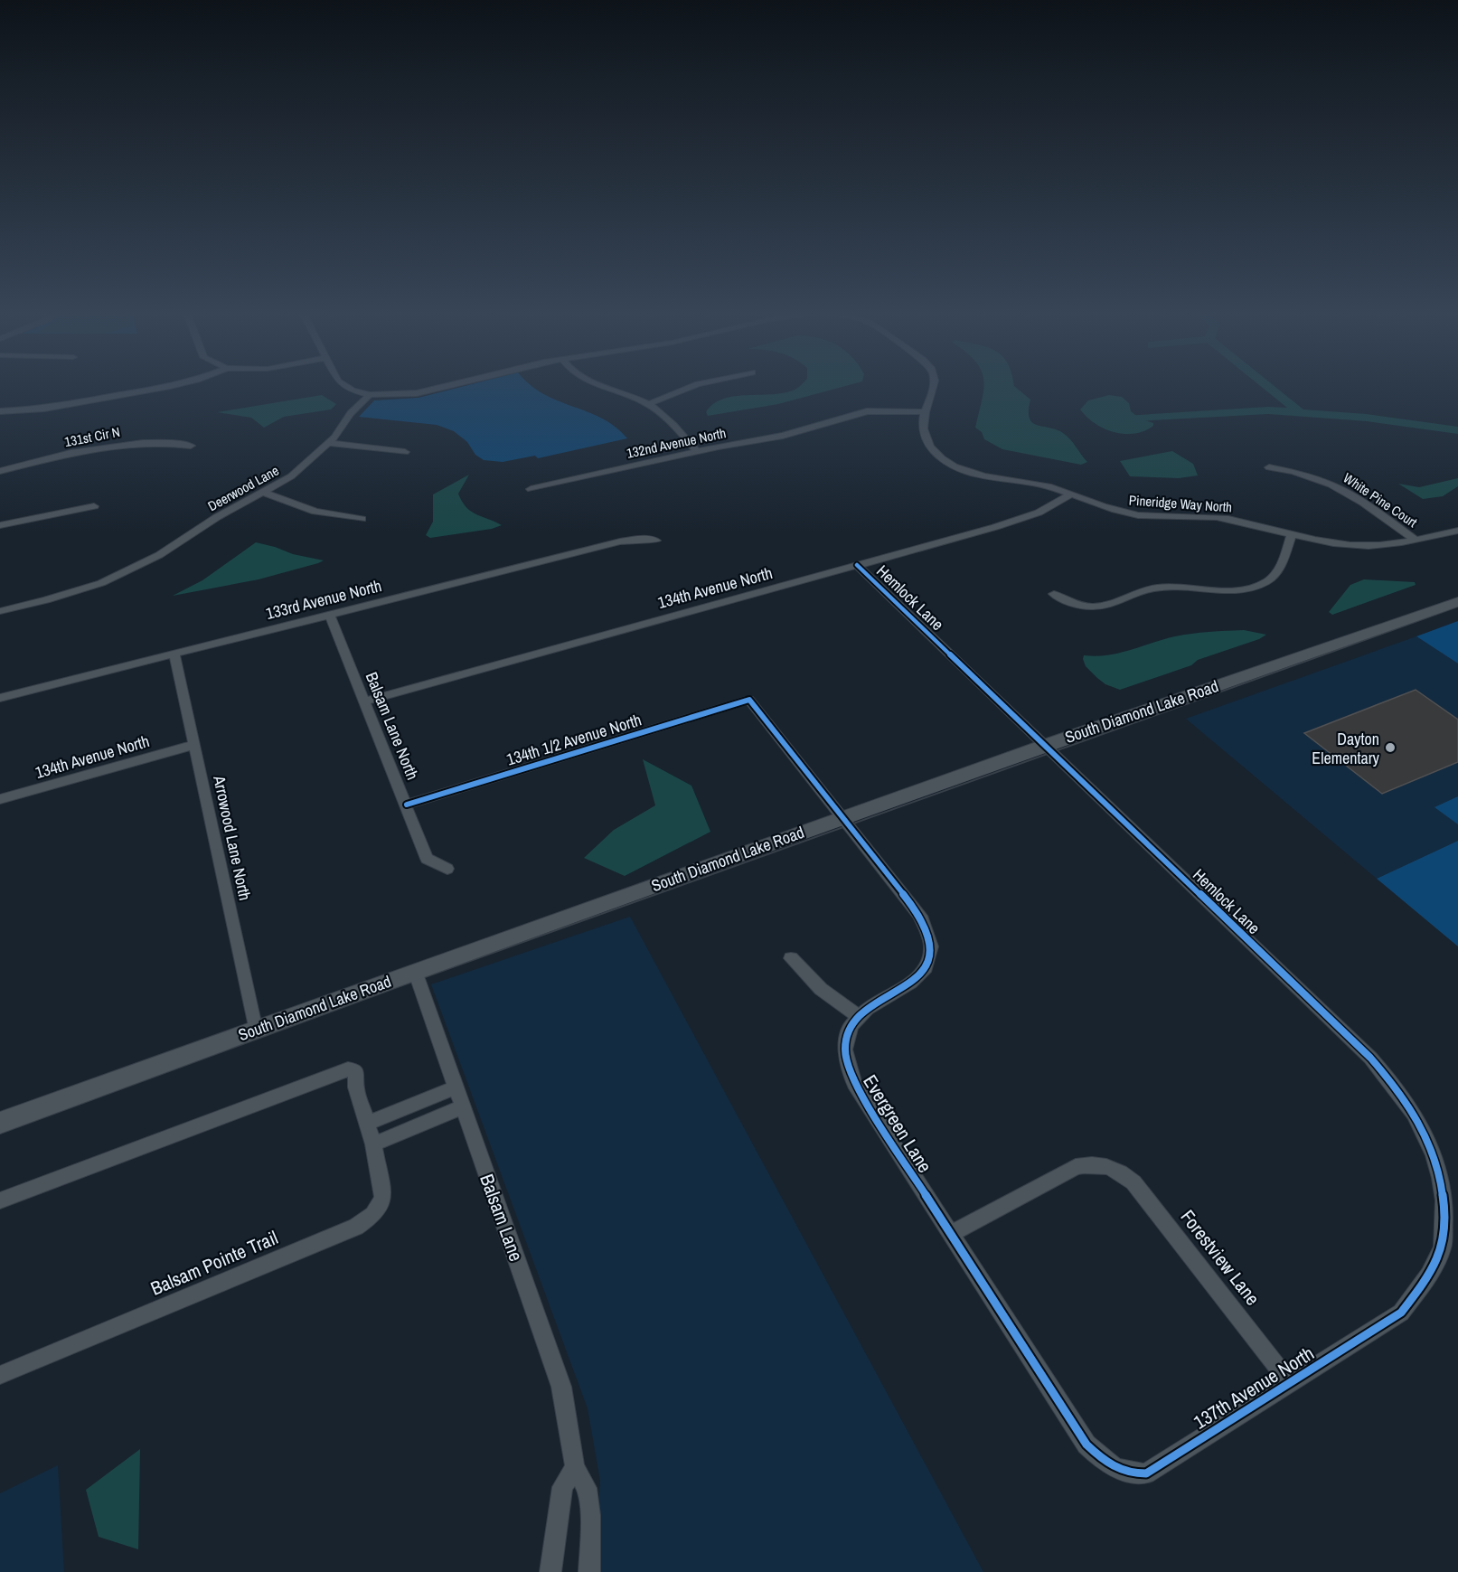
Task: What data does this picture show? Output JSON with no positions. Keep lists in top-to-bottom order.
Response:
{
  "streets": {
    "street": [
      "131st Cir N",
      "132nd Avenue North",
      "Deerwood Lane",
      "White Pine Court",
      "Pineridge Way North",
      "134th Avenue North",
      "Hemlock Lane",
      "133rd Avenue North",
      "South Diamond Lake Road",
      "Balsam Lane North",
      "134th 1/2 Avenue North",
      "Arrowood Lane North",
      "Evergreen Lane",
      "Balsam Lane",
      "Forestview Lane",
      "Balsam Pointe Trail",
      "137th Avenue North"
    ]
  },
  "crossings": [
    ["132nd Avenue North", "Pineridge Way North"],
    ["Deerwood Lane", "Pineridge Way North"],
    ["White Pine Court", "Pineridge Way North"],
    ["Pineridge Way North", "134th Avenue North"],
    ["134th Avenue North", "Hemlock Lane"],
    ["134th Avenue North", "Balsam Lane North"],
    ["134th Avenue North", "Arrowood Lane North"],
    ["Hemlock Lane", "South Diamond Lake Road"],
    ["Hemlock Lane", "137th Avenue North"],
    ["133rd Avenue North", "Balsam Lane North"],
    ["133rd Avenue North", "Arrowood Lane North"],
    ["South Diamond Lake Road", "Arrowood Lane North"],
    ["South Diamond Lake Road", "Evergreen Lane"],
    ["South Diamond Lake Road", "Balsam Lane"],
    ["Balsam Lane North", "134th 1/2 Avenue North"],
    ["134th 1/2 Avenue North", "Evergreen Lane"],
    ["Evergreen Lane", "Forestview Lane"],
    ["Evergreen Lane", "137th Avenue North"],
    ["Forestview Lane", "137th Avenue North"]
  ],
  "places": ["Dayton Elementary"]
}
